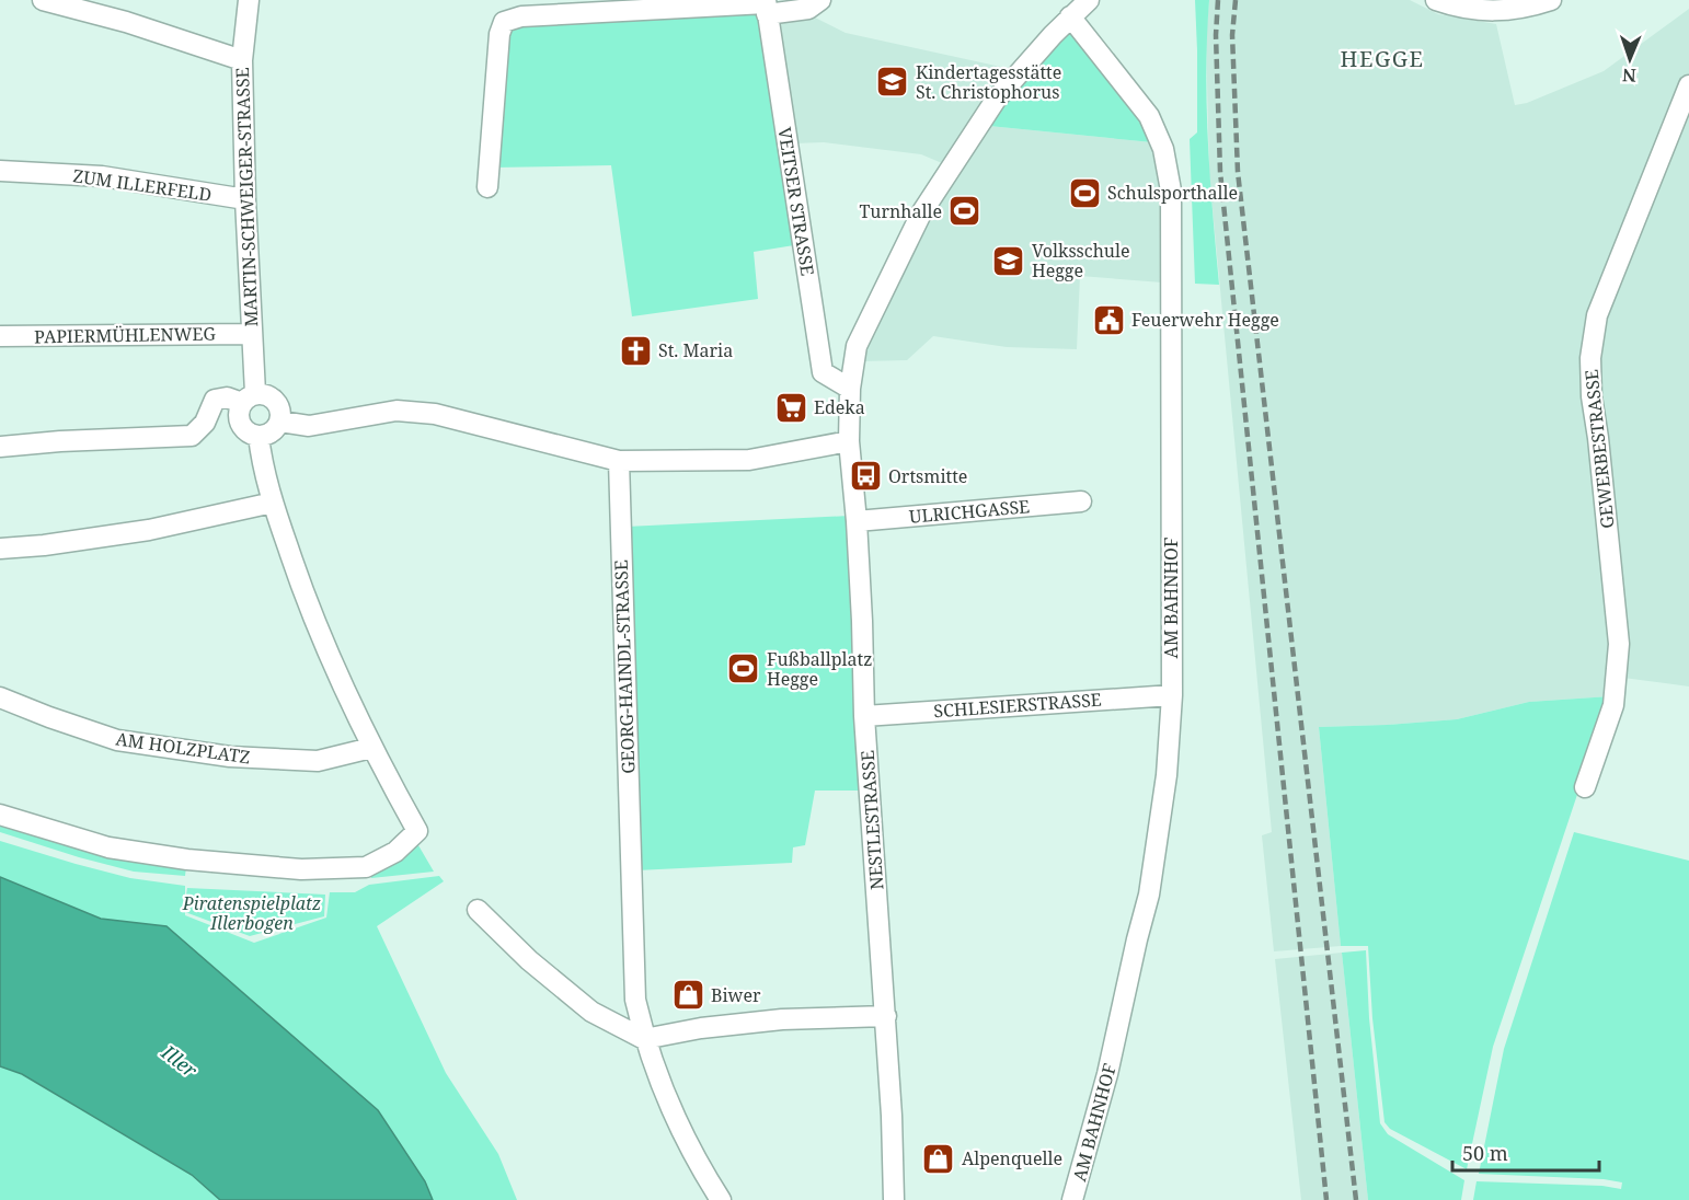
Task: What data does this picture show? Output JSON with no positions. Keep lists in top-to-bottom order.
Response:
{
  "streets": {
    "street": [
      "ZUM ILLERFELD",
      "MARTIN-SCHWEIGER-STRASSE",
      "VEITSER STRASSE",
      "PAPIERMÜHLENWEG",
      "GEWERBESTRASSE",
      "ULRICHGASSE",
      "AM BAHNHOF",
      "GEORG-HAINDL-STRASSE",
      "SCHLESIERSTRASSE",
      "AM HOLZPLATZ",
      "NESTLESTRASSE"
    ]
  },
  "crossings": [
    ["ZUM ILLERFELD", "MARTIN-SCHWEIGER-STRASSE"],
    ["MARTIN-SCHWEIGER-STRASSE", "PAPIERMÜHLENWEG"],
    ["VEITSER STRASSE", "NESTLESTRASSE"],
    ["ULRICHGASSE", "NESTLESTRASSE"],
    ["AM BAHNHOF", "SCHLESIERSTRASSE"],
    ["AM BAHNHOF", "NESTLESTRASSE"],
    ["SCHLESIERSTRASSE", "NESTLESTRASSE"]
  ],
  "districts": ["HEGGE"],
  "water": ["Iller"],
  "parks": ["Piratenspielplatz Illerbogen"],
  "places": {
    "school or university": ["Kindertagesstätte St. Christophorus", "Volksschule Hegge"],
    "sports": ["Schulsporthalle", "Turnhalle", "Fußballplatz Hegge"],
    "public building": ["Feuerwehr Hegge"],
    "church": ["St. Maria"],
    "supermarket": ["Edeka"],
    "bus stop": ["Ortsmitte"],
    "shop": ["Biwer", "Alpenquelle"]
  },
  "scale_bar": "50 m",
  "north": "bottom"
}
